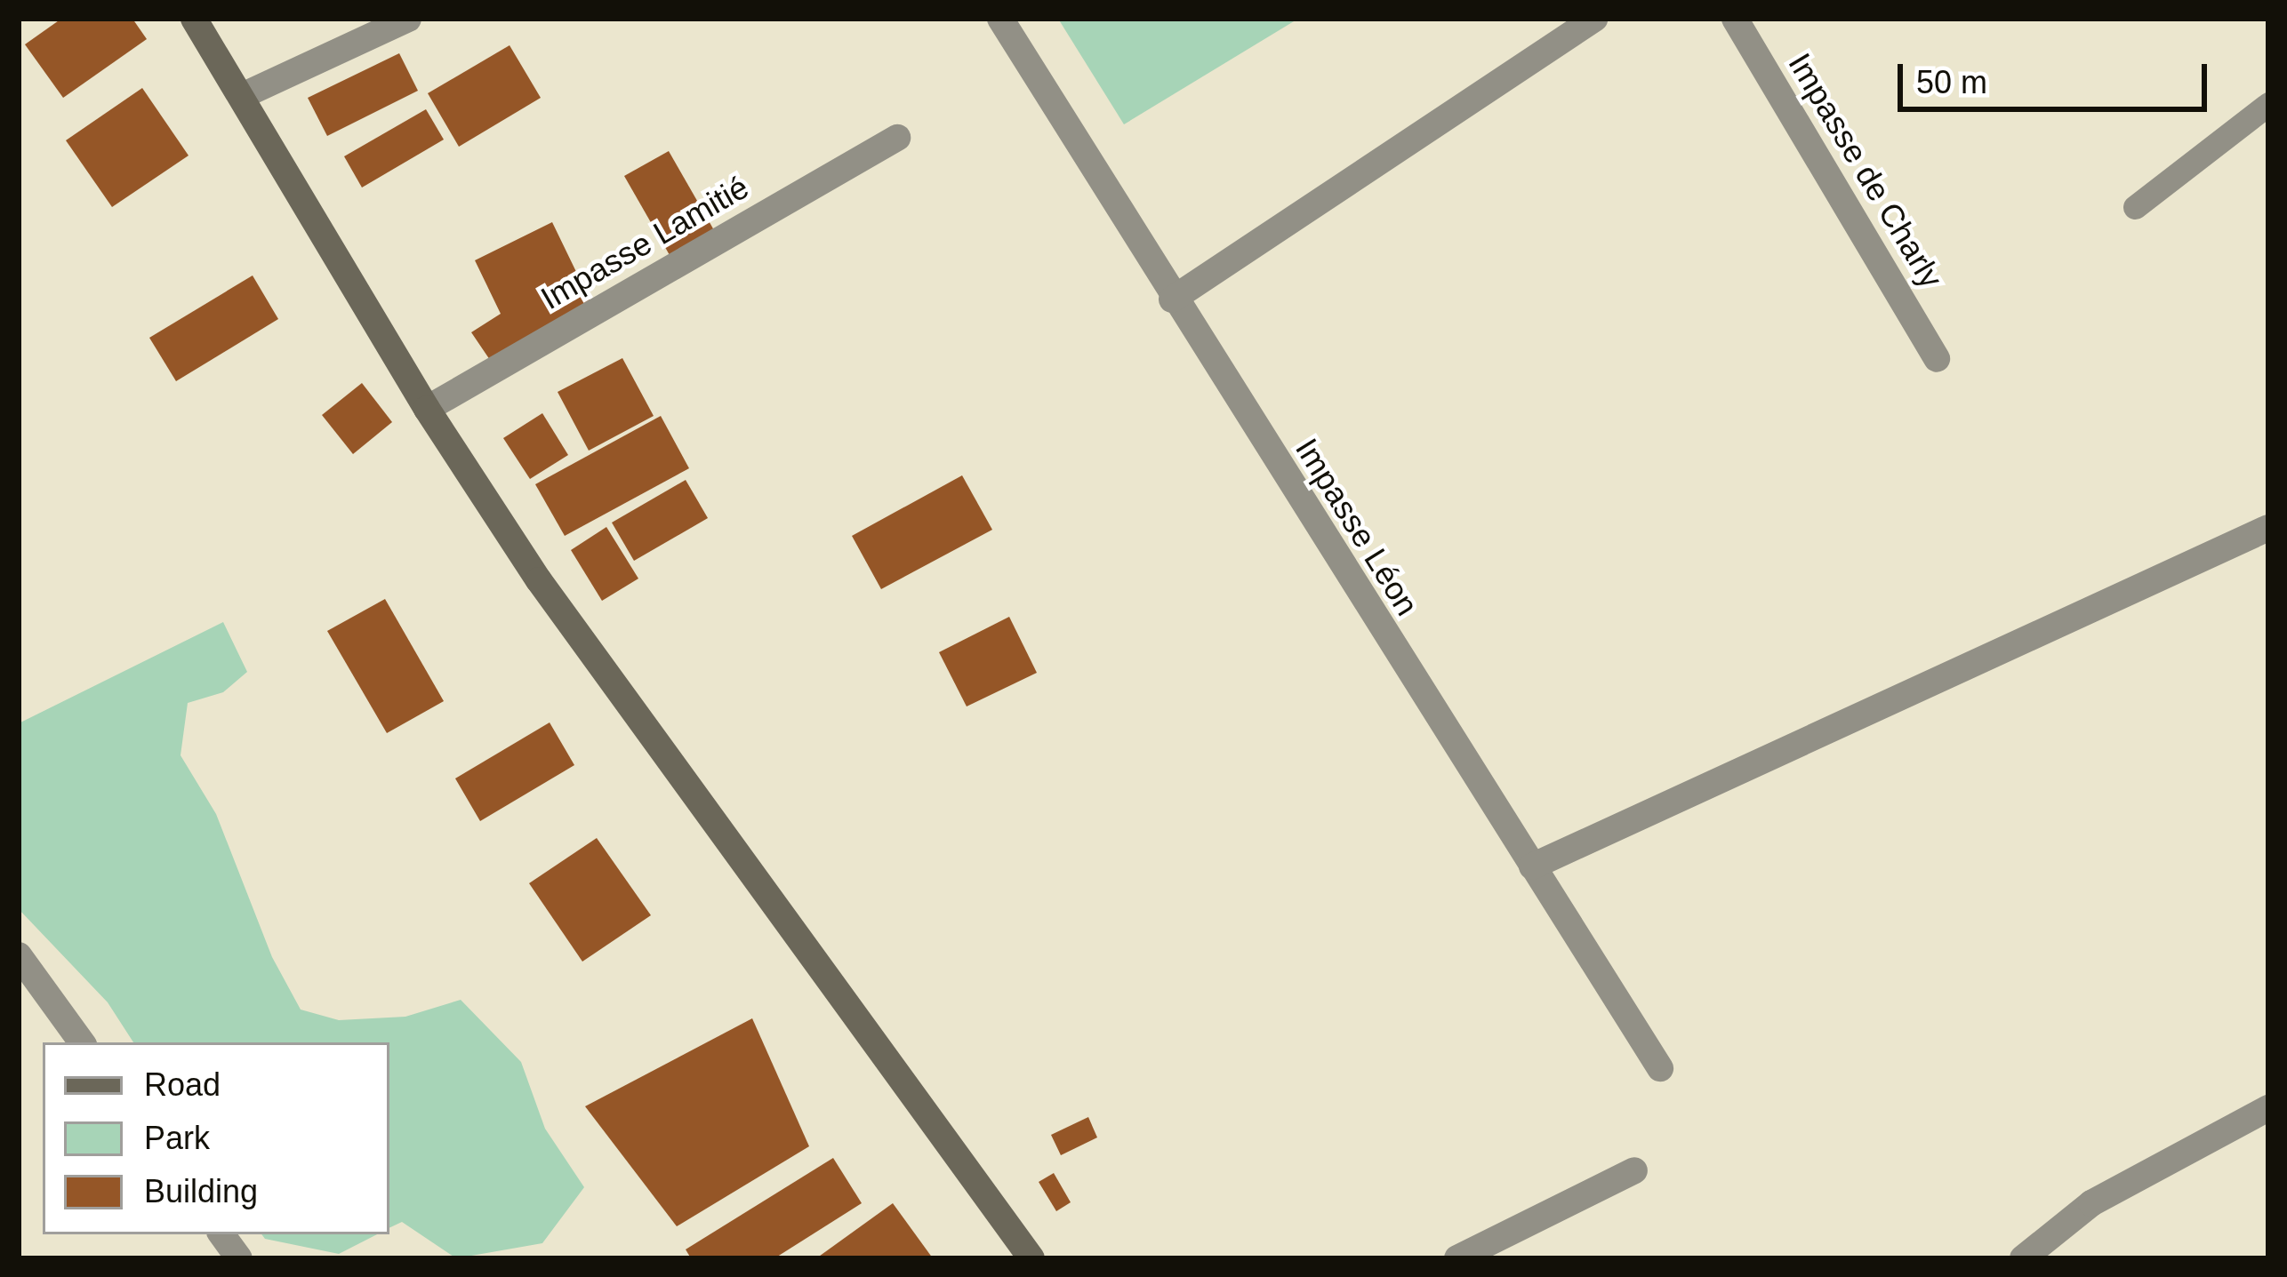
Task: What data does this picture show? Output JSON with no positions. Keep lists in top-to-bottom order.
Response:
{
  "streets": {
    "street": ["Impasse de Charly", "Impasse Lamitié", "Impasse Léon"]
  },
  "legend": ["Road", "Park", "Building"],
  "scale_bar": "50 m"
}
